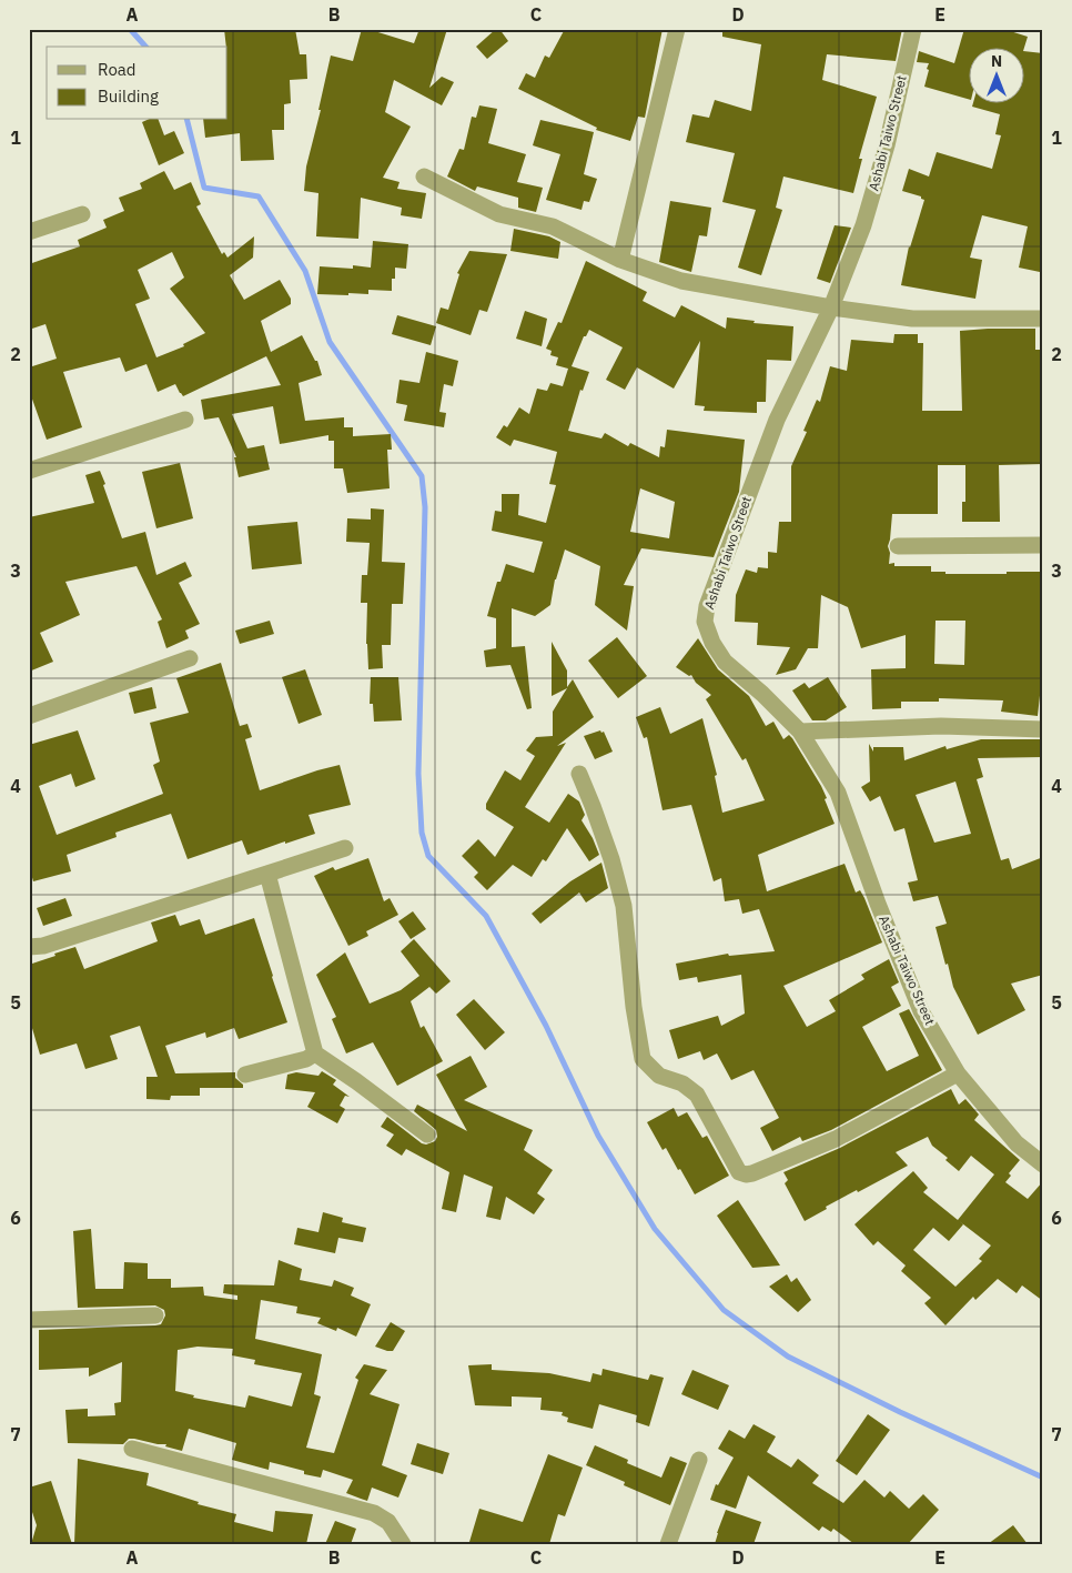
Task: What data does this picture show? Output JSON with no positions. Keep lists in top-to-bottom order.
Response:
{
  "streets": {
    "street": ["Ashabi Taiwo Street"]
  },
  "legend": ["Road", "Building"],
  "north": "top",
  "grid": {
    "columns": [
      "A",
      "B",
      "C",
      "D",
      "E"
    ],
    "rows": [
      "1",
      "2",
      "3",
      "4",
      "5",
      "6",
      "7"
    ]
  }
}
